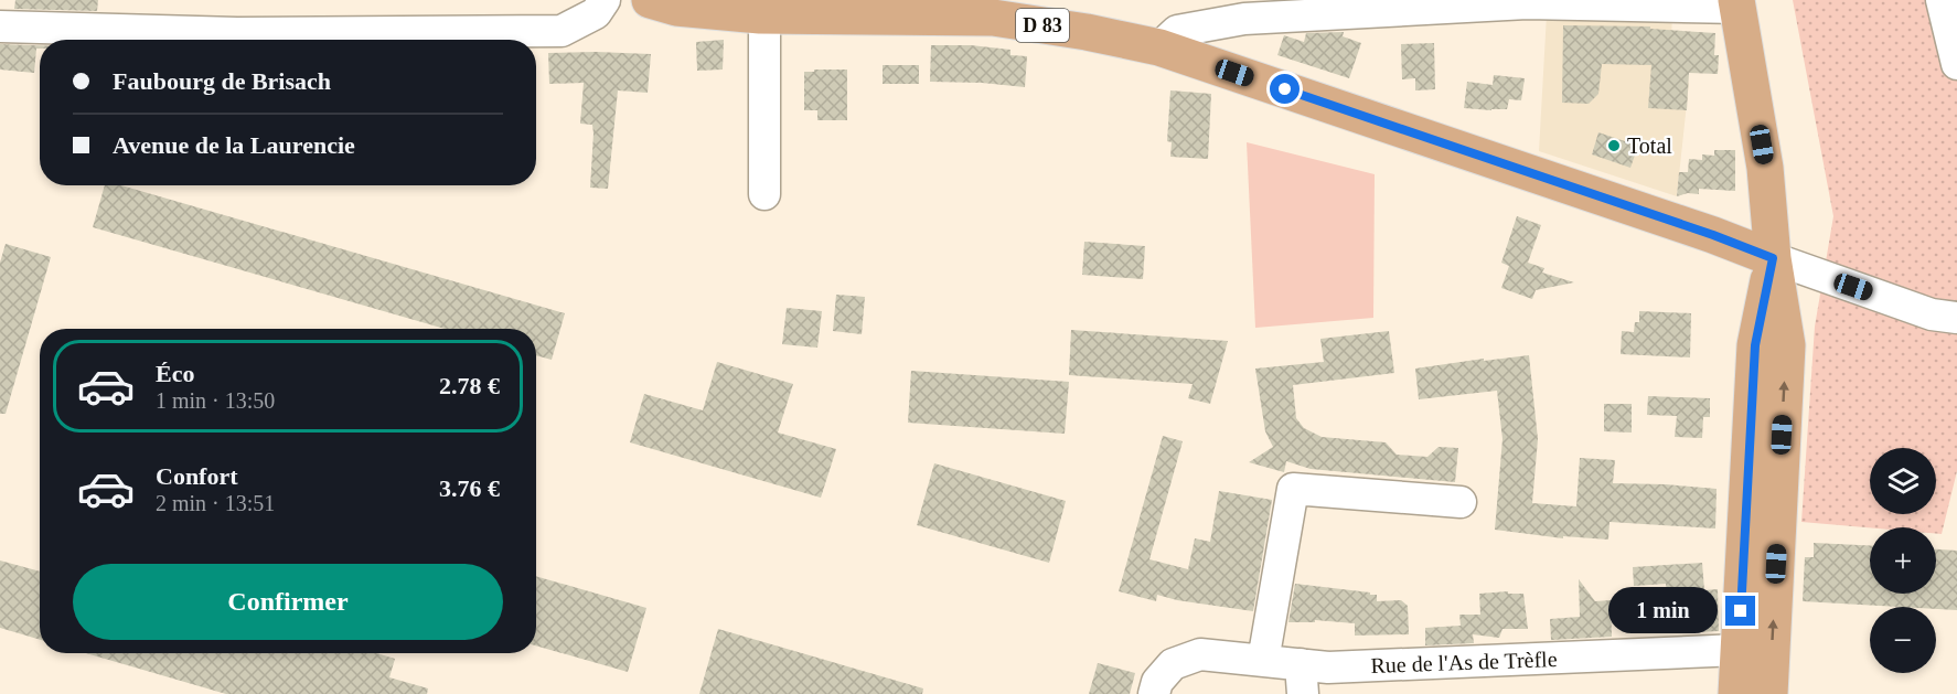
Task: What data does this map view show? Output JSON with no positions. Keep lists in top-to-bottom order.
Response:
{
  "streets": {
    "main road": ["D 83"],
    "street": ["Rue de l'As de Trèfle"]
  },
  "places": ["Total"],
  "page": {
    "banner": ["Faubourg de Brisach", "Avenue de la Laurencie"],
    "list": [
      {
        "name": "Éco",
        "note": "1 min · 13:50",
        "value": "2.78 €"
      },
      {
        "name": "Confort",
        "note": "2 min · 13:51",
        "value": "3.76 €"
      }
    ],
    "map_buttons": ["+", "−"],
    "buttons": "Confirmer",
    "bubble": "1 min"
  }
}
